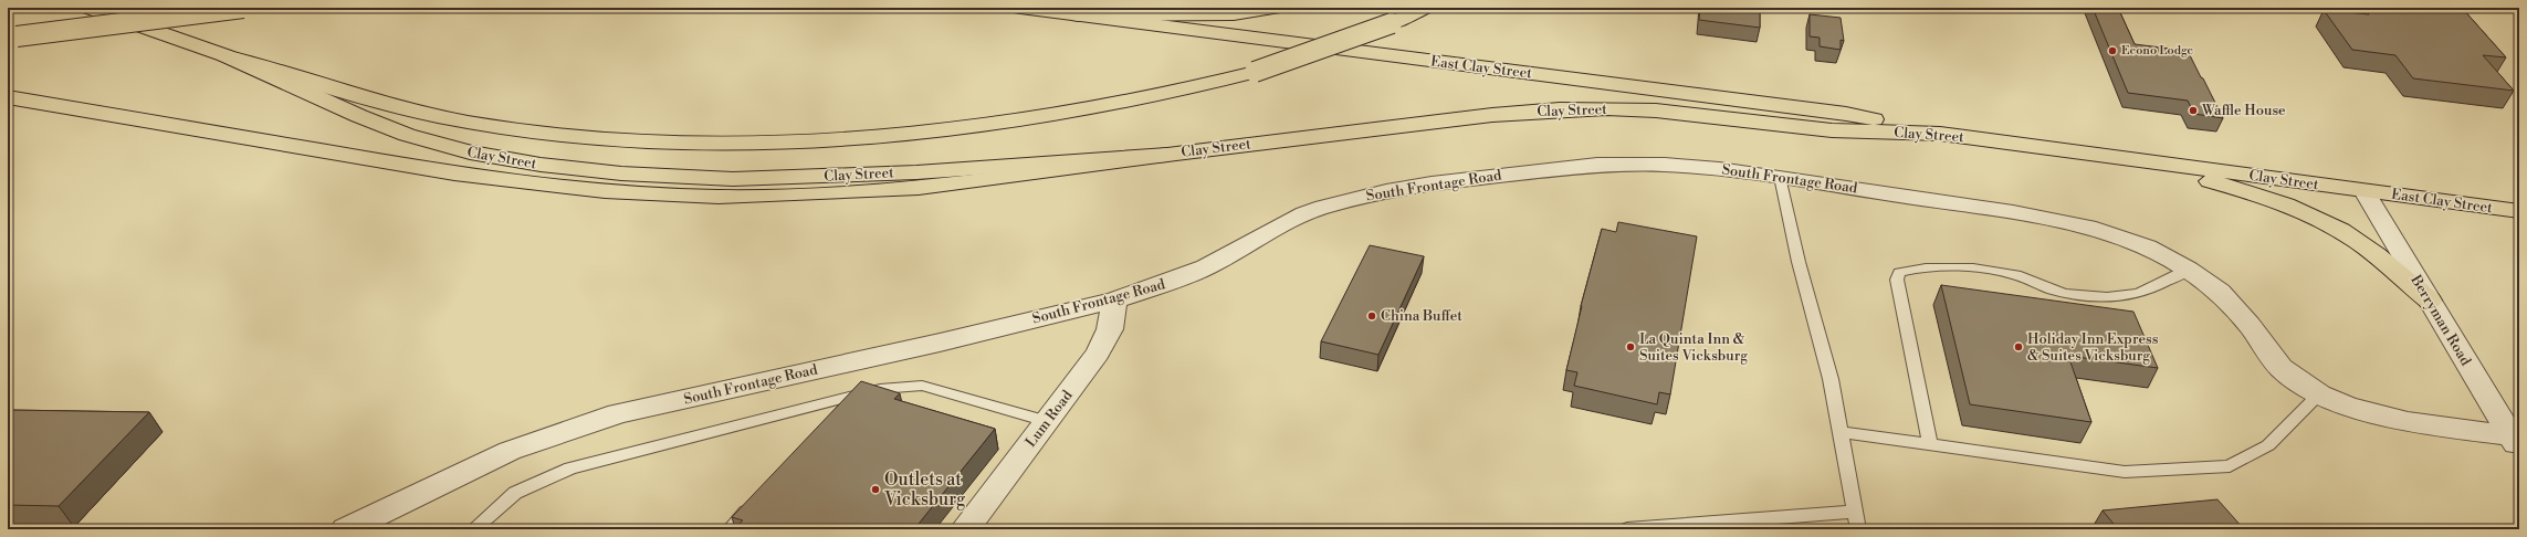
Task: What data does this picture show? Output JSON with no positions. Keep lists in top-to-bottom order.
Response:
{
  "streets": {
    "main road": ["East Clay Street", "Clay Street"],
    "street": ["South Frontage Road", "Berryman Road", "Lum Road"]
  },
  "crossings": [
    ["East Clay Street", "Clay Street"],
    ["East Clay Street", "Berryman Road"],
    ["Clay Street", "Berryman Road"],
    ["South Frontage Road", "Berryman Road"],
    ["South Frontage Road", "Lum Road"]
  ],
  "places": [
    "Econo Lodge",
    "Waffle House",
    "China Buffet",
    "La Quinta Inn & Suites Vicksburg",
    "Holiday Inn Express & Suites Vicksburg",
    "Outlets at Vicksburg"
  ]
}
